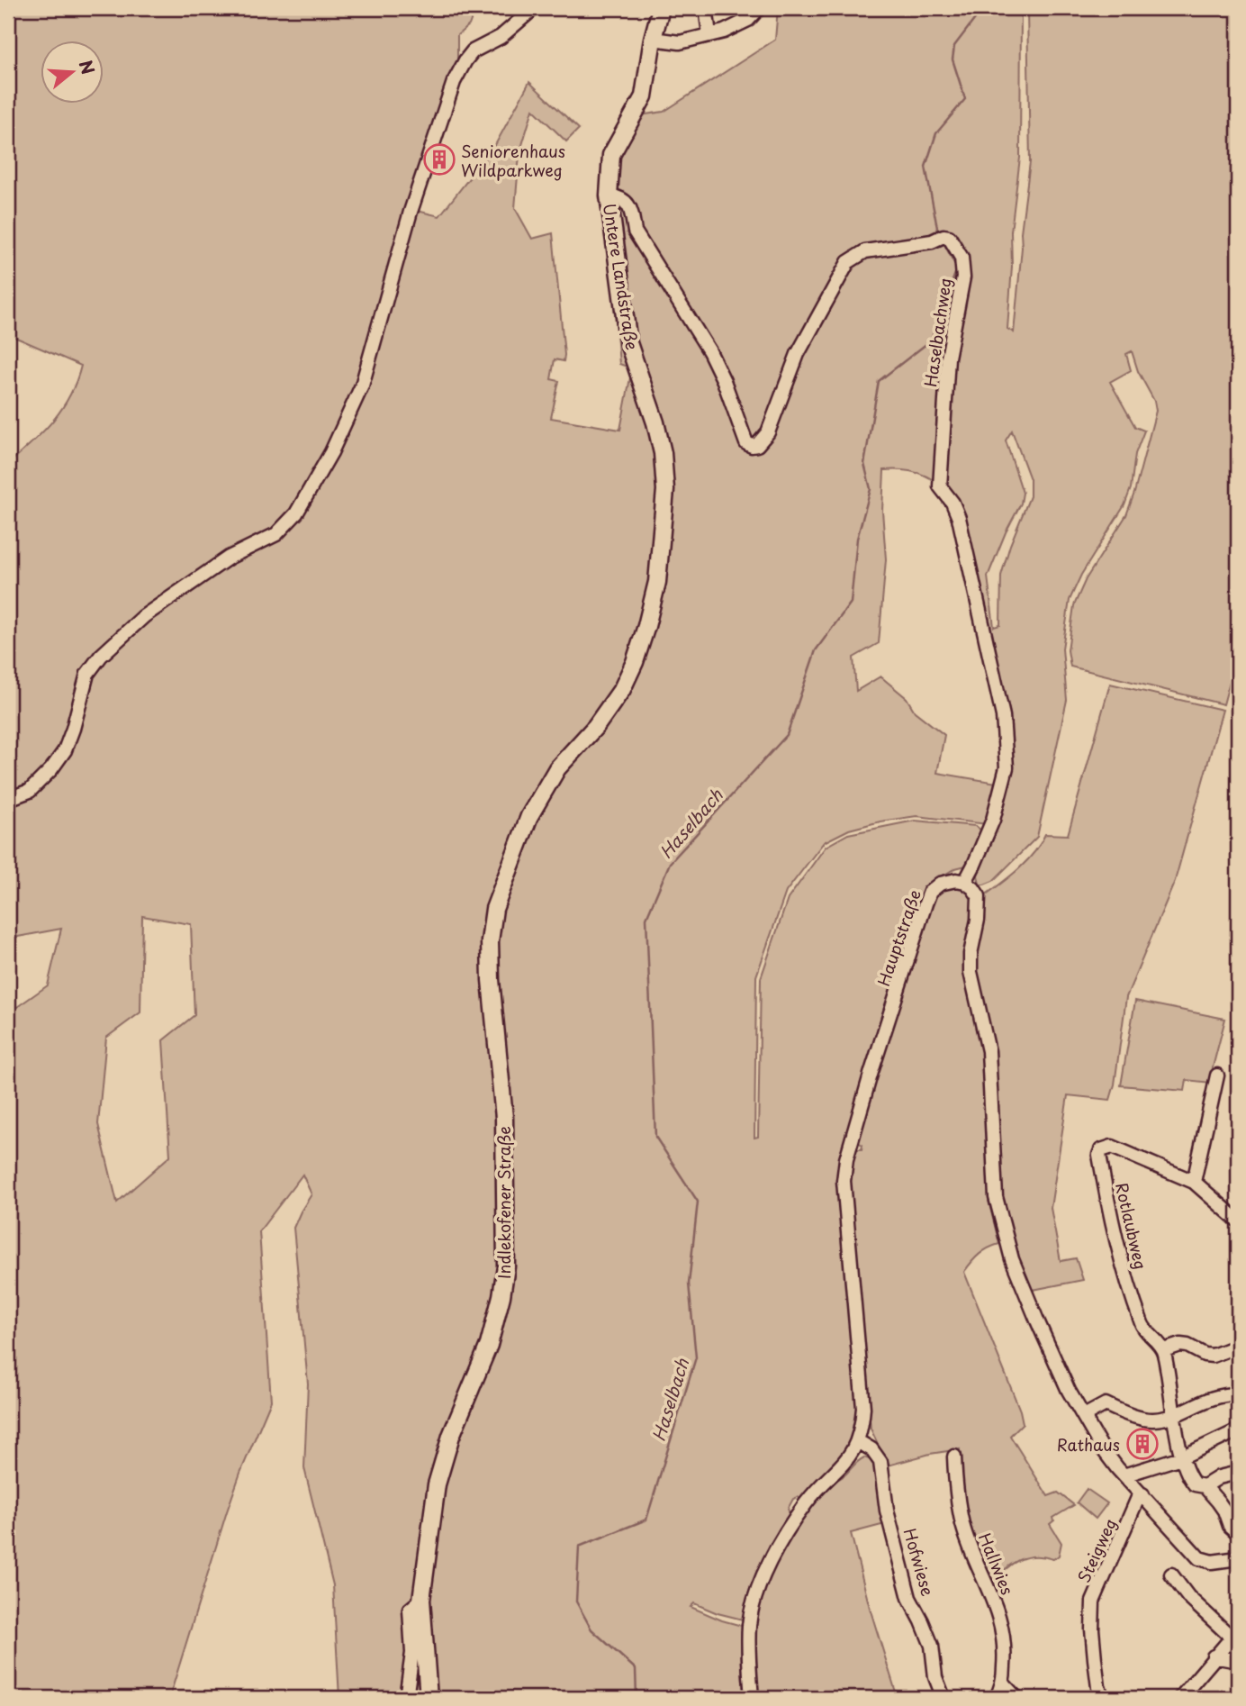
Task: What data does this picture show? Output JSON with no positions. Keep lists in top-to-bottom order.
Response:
{
  "streets": {
    "main road": ["Untere Landstraße", "Indlekofener Straße"],
    "street": [
      "Haselbachweg",
      "Hauptstraße",
      "Rotlaubweg",
      "Steigweg",
      "Hofwiese",
      "Hallwies"
    ]
  },
  "crossings": [
    ["Untere Landstraße", "Haselbachweg"],
    ["Untere Landstraße", "Indlekofener Straße"],
    ["Haselbachweg", "Hauptstraße"],
    ["Hauptstraße", "Hofwiese"]
  ],
  "water": ["Haselbach"],
  "places": {
    "building": ["Seniorenhaus Wildparkweg", "Rathaus"]
  },
  "north": "right"
}
